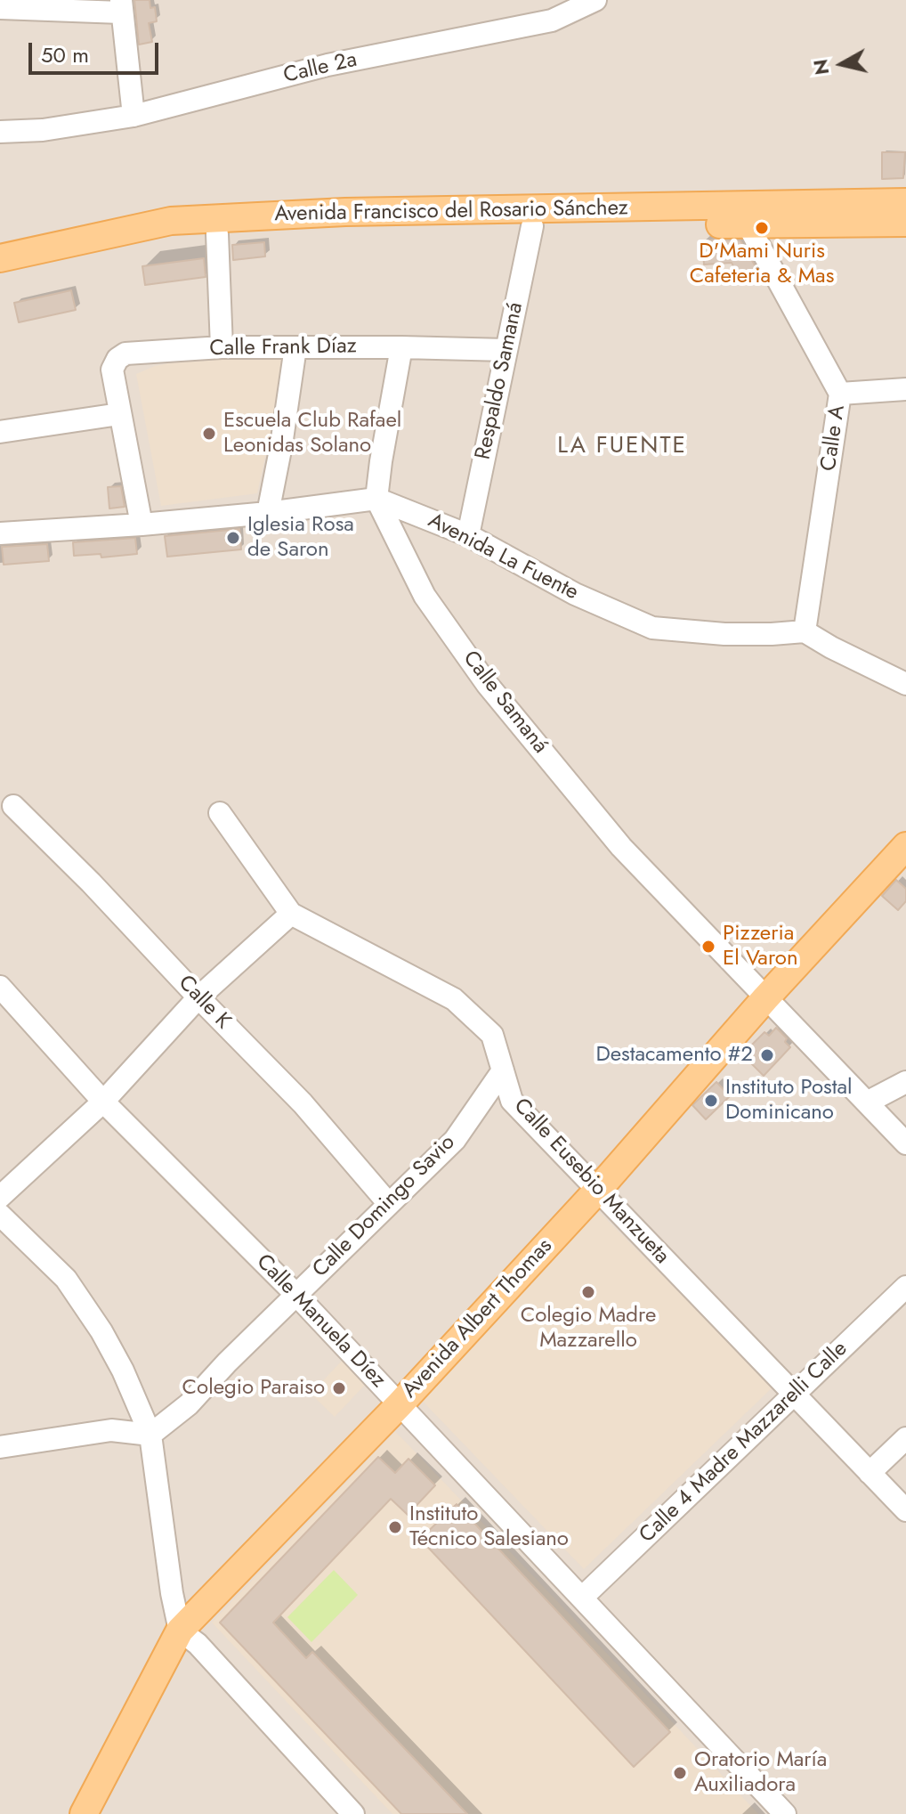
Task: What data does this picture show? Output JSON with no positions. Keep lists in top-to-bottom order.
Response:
{
  "streets": {
    "main road": ["Avenida Francisco del Rosario Sánchez", "Avenida Albert Thomas"],
    "street": [
      "Calle 2a",
      "Calle Frank Díaz",
      "Respaldo Samaná",
      "Calle A",
      "Avenida La Fuente",
      "Calle Samaná",
      "Calle K",
      "Calle Eusebio Manzueta",
      "Calle Domingo Savio",
      "Calle Manuela Díez",
      "Calle 4 Madre Mazzarelli Calle"
    ]
  },
  "crossings": [
    ["Avenida Francisco del Rosario Sánchez", "Respaldo Samaná"],
    ["Avenida Francisco del Rosario Sánchez", "Calle A"],
    ["Calle Frank Díaz", "Respaldo Samaná"],
    ["Calle Frank Díaz", "Avenida La Fuente"],
    ["Respaldo Samaná", "Avenida La Fuente"],
    ["Calle A", "Avenida La Fuente"],
    ["Avenida La Fuente", "Calle Samaná"],
    ["Calle Samaná", "Avenida Albert Thomas"],
    ["Calle K", "Calle Domingo Savio"],
    ["Calle Eusebio Manzueta", "Calle Domingo Savio"],
    ["Calle Eusebio Manzueta", "Avenida Albert Thomas"],
    ["Calle Eusebio Manzueta", "Calle 4 Madre Mazzarelli Calle"],
    ["Calle Domingo Savio", "Calle Manuela Díez"],
    ["Avenida Albert Thomas", "Calle Manuela Díez"],
    ["Calle Manuela Díez", "Calle 4 Madre Mazzarelli Calle"]
  ],
  "districts": ["LA FUENTE"],
  "places": [
    "D'Mami Nuris Cafeteria & Mas",
    "Escuela Club Rafael Leonidas Solano",
    "Iglesia Rosa de Saron",
    "Pizzeria El Varon",
    "Destacamento #2",
    "Instituto Postal Dominicano",
    "Colegio Madre Mazzarello",
    "Colegio Paraiso",
    "Instituto Técnico Salesiano",
    "Oratorio María Auxiliadora"
  ],
  "scale_bar": "50 m",
  "north": "left"
}
